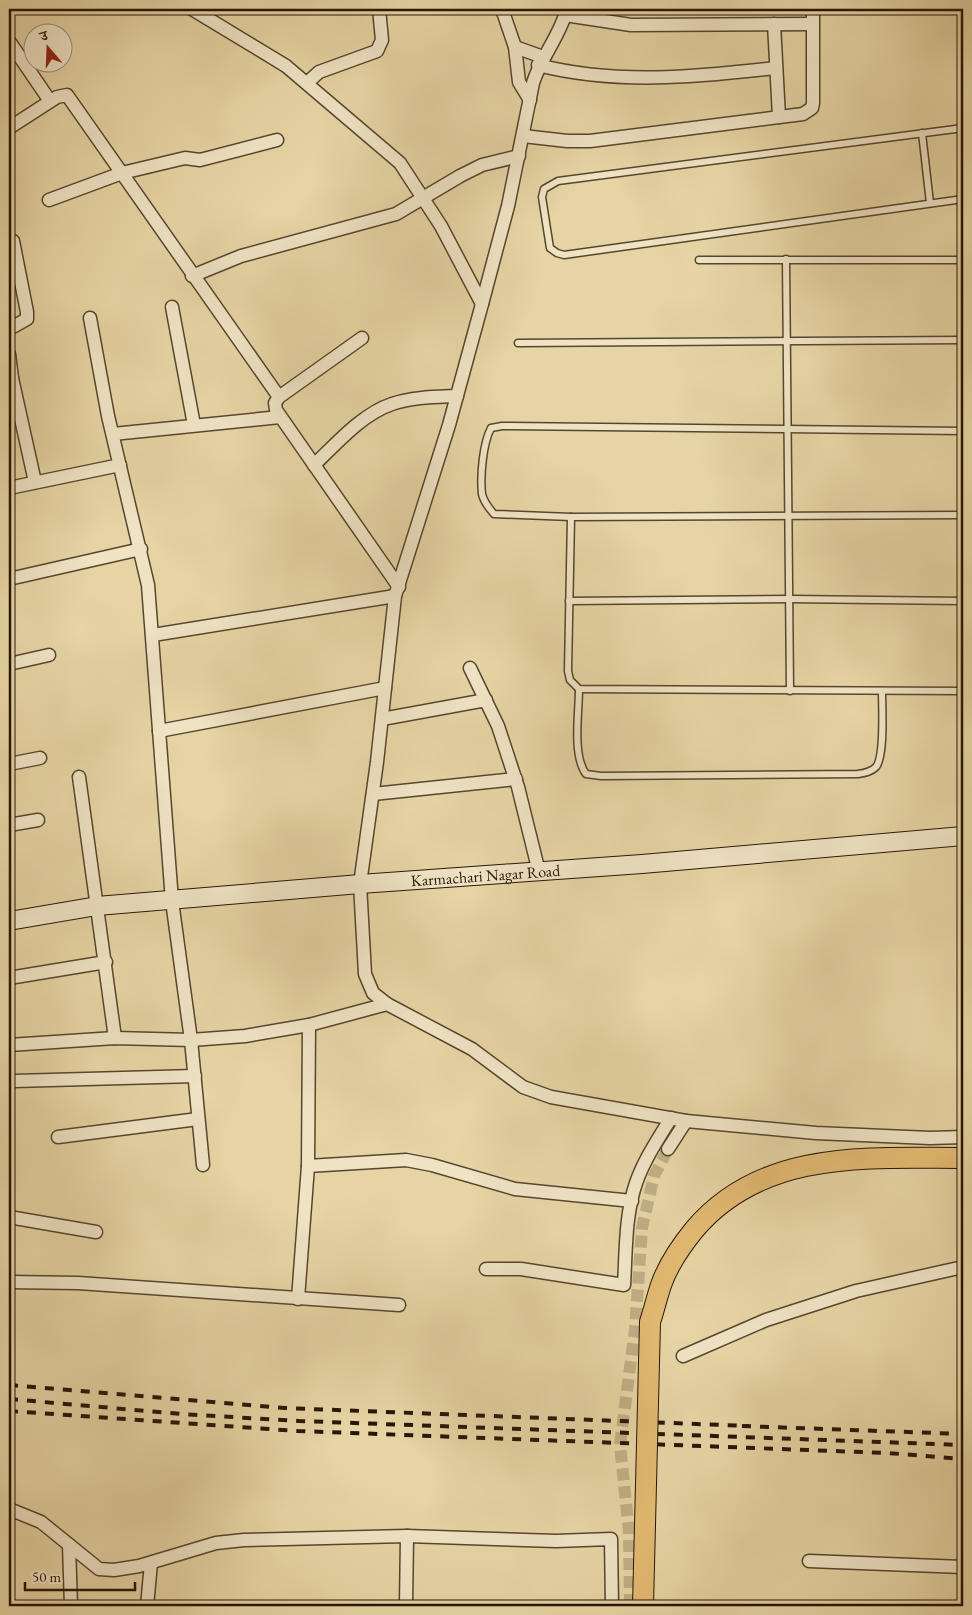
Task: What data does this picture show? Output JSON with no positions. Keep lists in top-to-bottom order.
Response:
{
  "streets": {
    "street": ["Karmachari Nagar Road"]
  },
  "scale_bar": "50 m",
  "north": "top"
}
